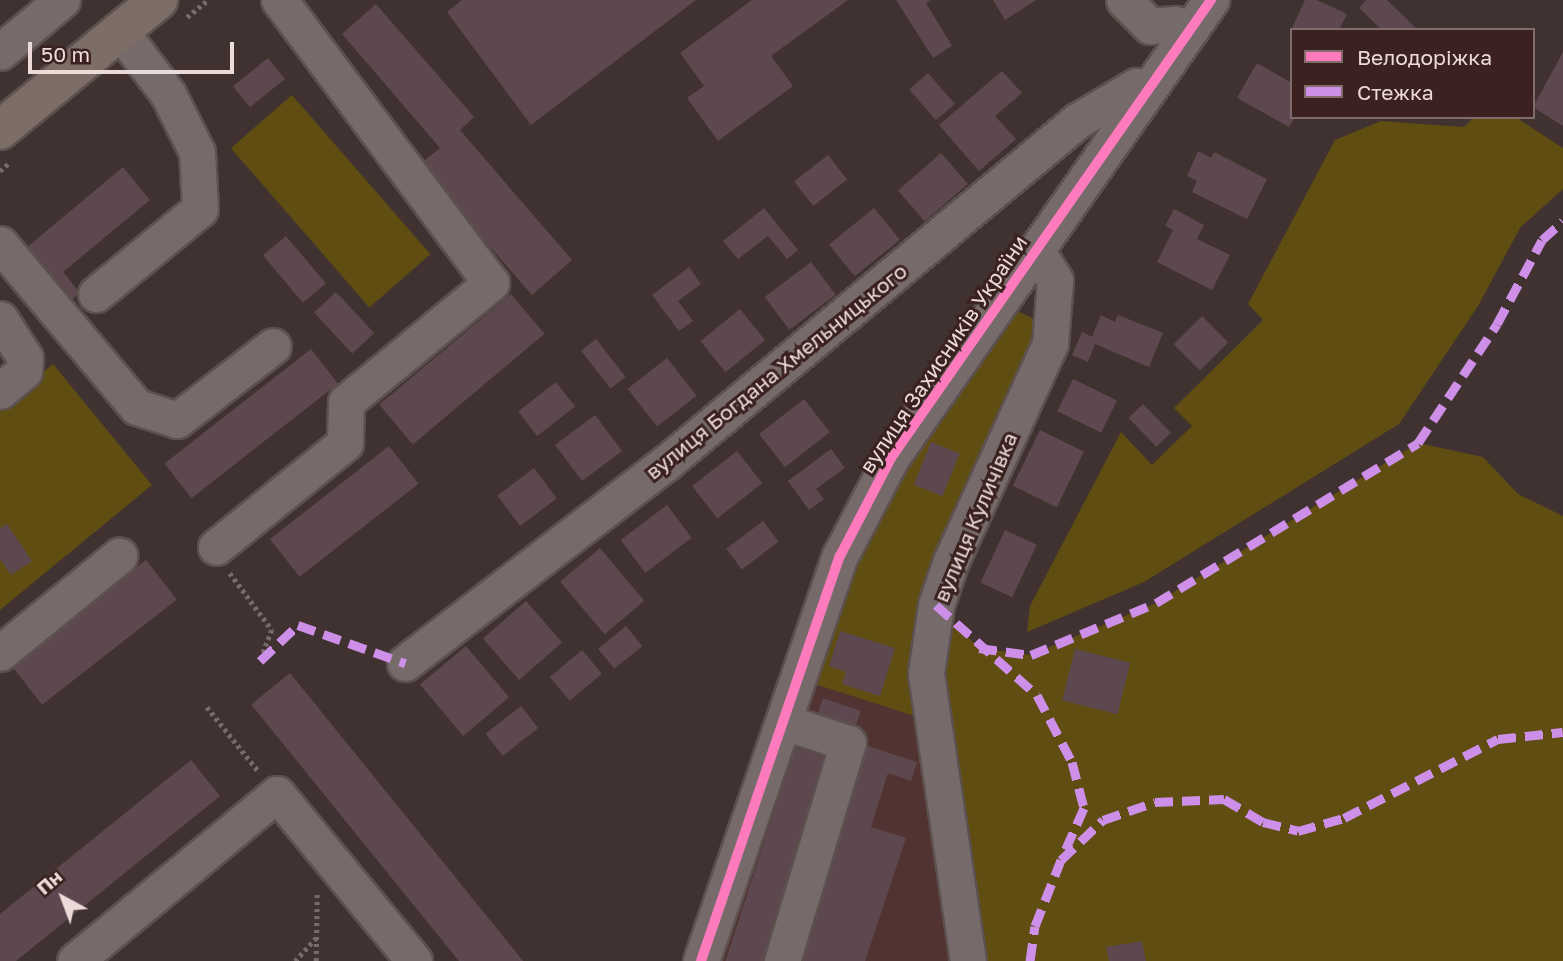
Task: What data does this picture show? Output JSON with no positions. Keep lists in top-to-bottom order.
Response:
{
  "streets": {
    "street": ["вулиця Захисників України", "вулиця Богдана Хмельницького", "вулиця Куличівка"]
  },
  "crossings": [
    ["вулиця Захисників України", "вулиця Богдана Хмельницького"],
    ["вулиця Захисників України", "вулиця Куличівка"]
  ],
  "legend": ["Велодоріжка", "Стежка"],
  "scale_bar": "50 m",
  "north": "top left"
}
